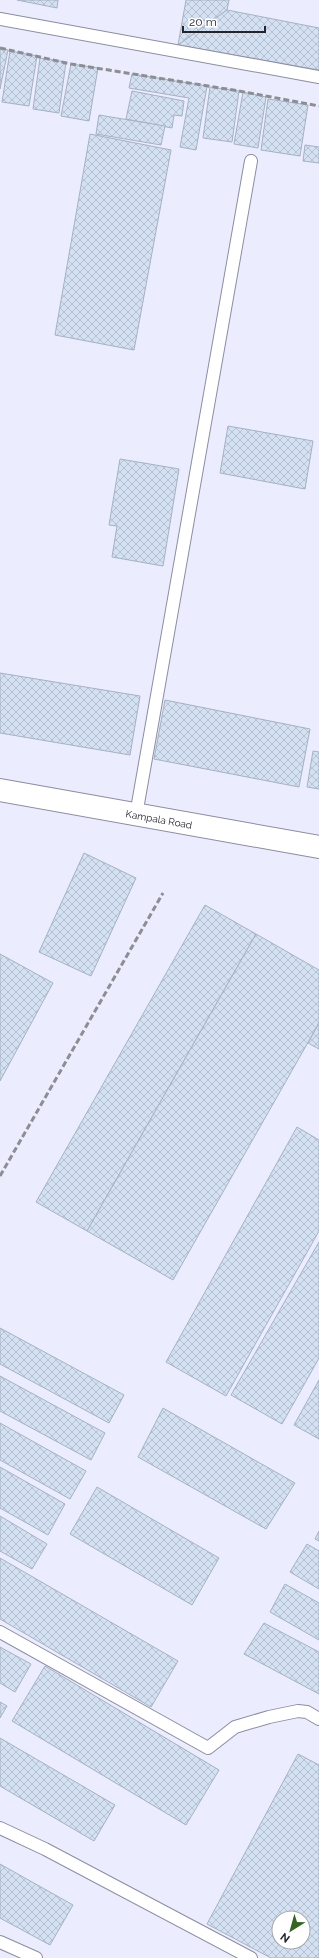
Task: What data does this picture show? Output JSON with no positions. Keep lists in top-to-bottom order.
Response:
{
  "streets": {
    "street": ["Kampala Road"]
  },
  "scale_bar": "20 m",
  "north": "bottom left"
}
